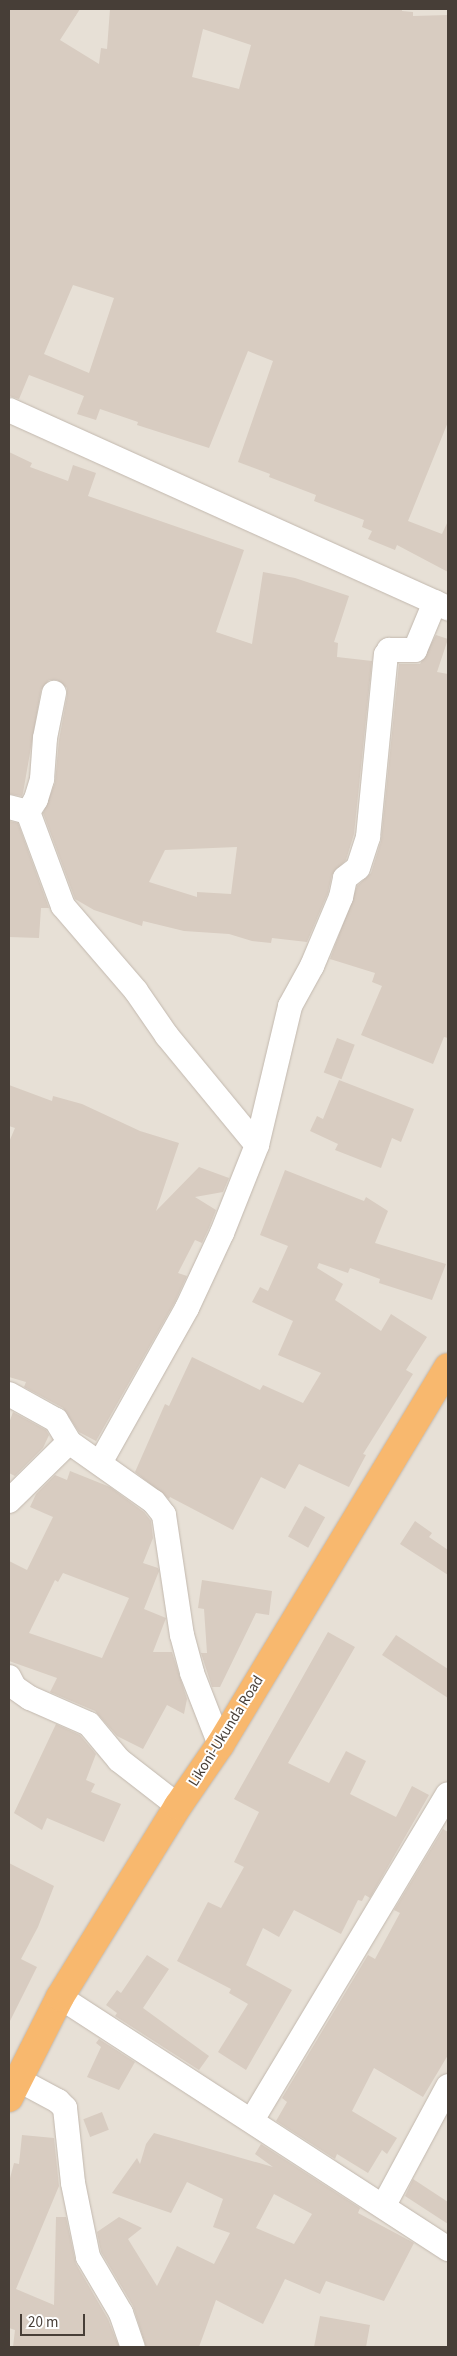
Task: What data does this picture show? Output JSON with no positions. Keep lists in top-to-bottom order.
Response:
{
  "streets": {
    "highway": ["Likoni-Ukunda Road"]
  },
  "scale_bar": "20 m"
}
